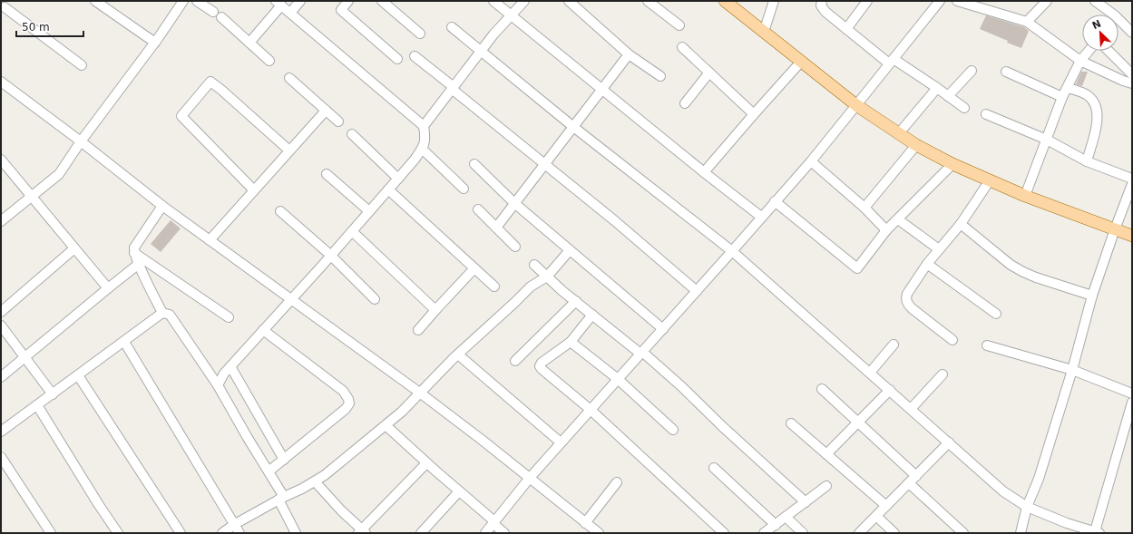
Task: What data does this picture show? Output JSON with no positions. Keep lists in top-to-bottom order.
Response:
{
  "scale_bar": "50 m",
  "north": "top left"
}
